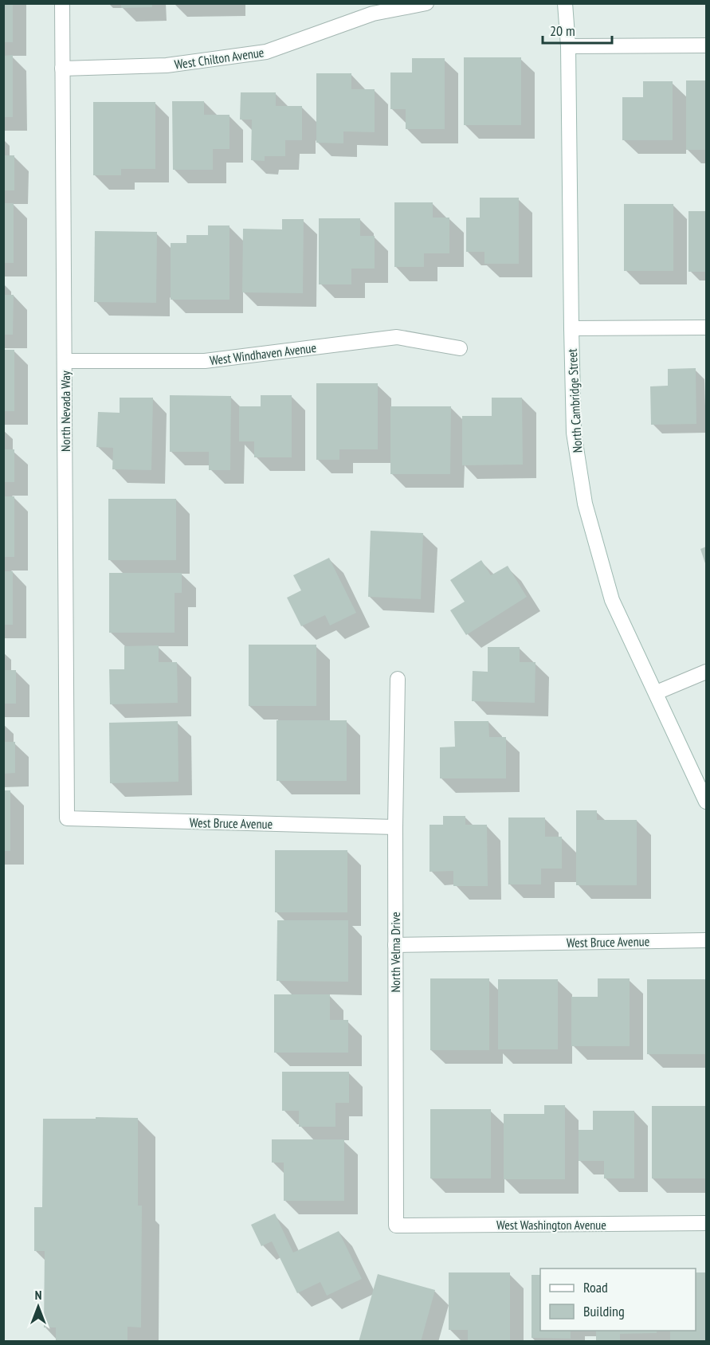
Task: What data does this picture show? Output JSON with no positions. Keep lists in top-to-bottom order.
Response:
{
  "streets": {
    "street": [
      "West Chilton Avenue",
      "West Windhaven Avenue",
      "North Cambridge Street",
      "North Nevada Way",
      "West Bruce Avenue",
      "North Velma Drive",
      "West Washington Avenue"
    ]
  },
  "crossings": [
    ["West Chilton Avenue", "North Nevada Way"],
    ["West Windhaven Avenue", "North Nevada Way"],
    ["North Nevada Way", "West Bruce Avenue"],
    ["West Bruce Avenue", "North Velma Drive"],
    ["North Velma Drive", "West Washington Avenue"]
  ],
  "legend": ["Road", "Building"],
  "scale_bar": "20 m",
  "north": "top"
}
